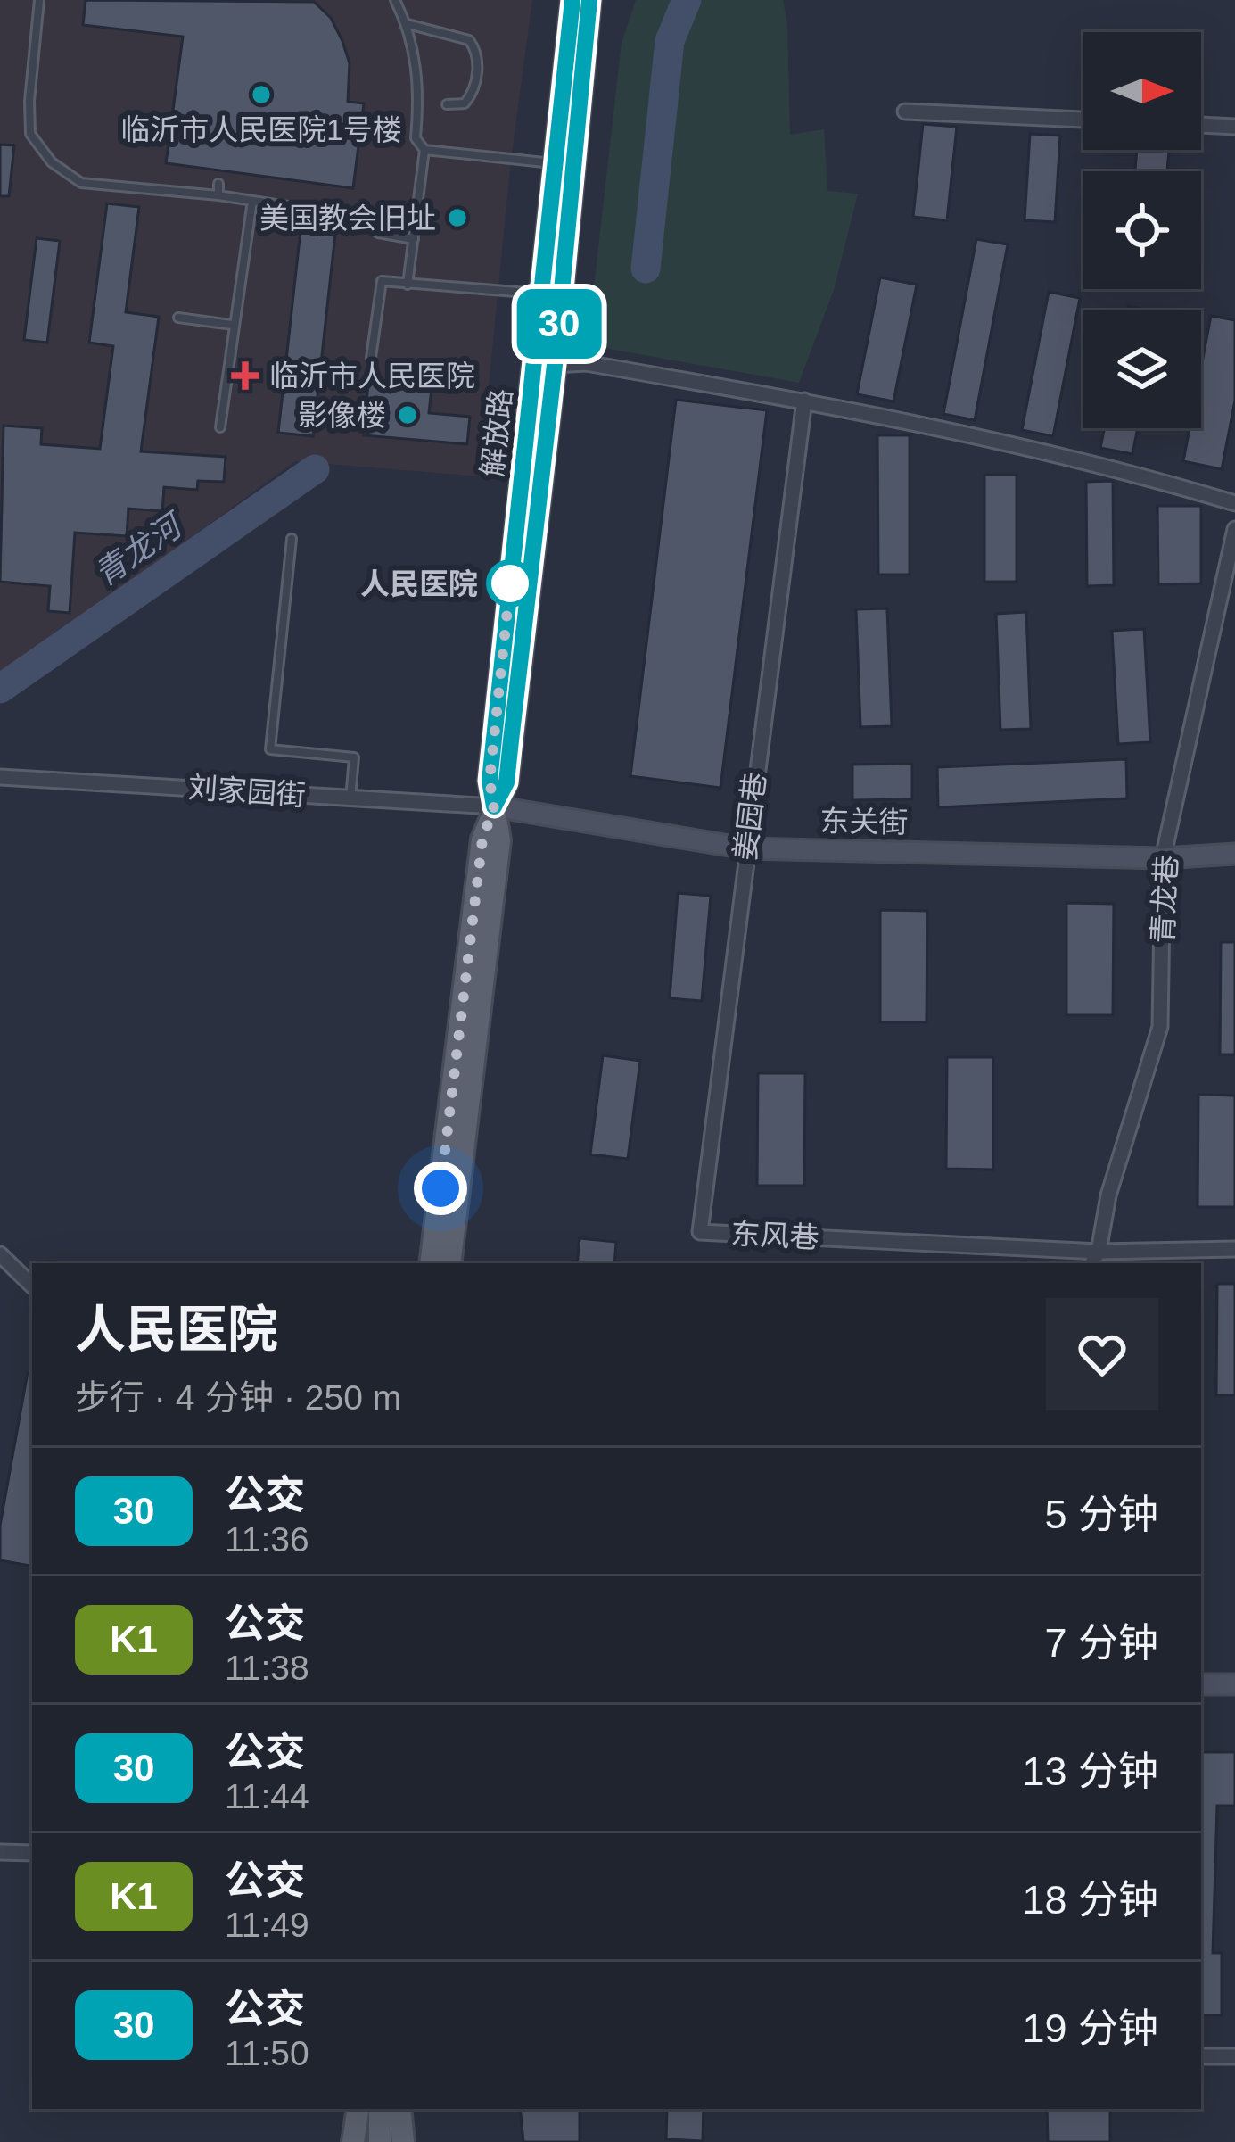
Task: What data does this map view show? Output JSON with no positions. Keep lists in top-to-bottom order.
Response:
{
  "streets": {
    "main road": ["解放路"],
    "street": [
      "刘家园街",
      "姜园巷",
      "东关街",
      "青龙巷",
      "东风巷"
    ]
  },
  "crossings": [
    ["解放路", "刘家园街"],
    ["解放路", "东关街"],
    ["刘家园街", "东关街"],
    ["姜园巷", "东关街"],
    ["姜园巷", "东风巷"],
    ["东关街", "青龙巷"],
    ["青龙巷", "东风巷"]
  ],
  "water": ["青龙河"],
  "places": {
    "other": [
      "临沂市人民医院1号楼",
      "美国教会旧址",
      "影像楼",
      "人民医院"
    ],
    "health": ["临沂市人民医院"]
  },
  "lines": ["bus line 30"],
  "north": "right",
  "page": {
    "on_map": "30",
    "heading": ["人民医院", "步行 · 4 分钟 · 250 m"],
    "list": [
      {
        "mark": "30",
        "name": "公交",
        "note": "11:36",
        "value": "5 分钟"
      },
      {
        "mark": "K1",
        "name": "公交",
        "note": "11:38",
        "value": "7 分钟"
      },
      {
        "mark": "30",
        "name": "公交",
        "note": "11:44",
        "value": "13 分钟"
      },
      {
        "mark": "K1",
        "name": "公交",
        "note": "11:49",
        "value": "18 分钟"
      },
      {
        "mark": "30",
        "name": "公交",
        "note": "11:50",
        "value": "19 分钟"
      }
    ]
  }
}
